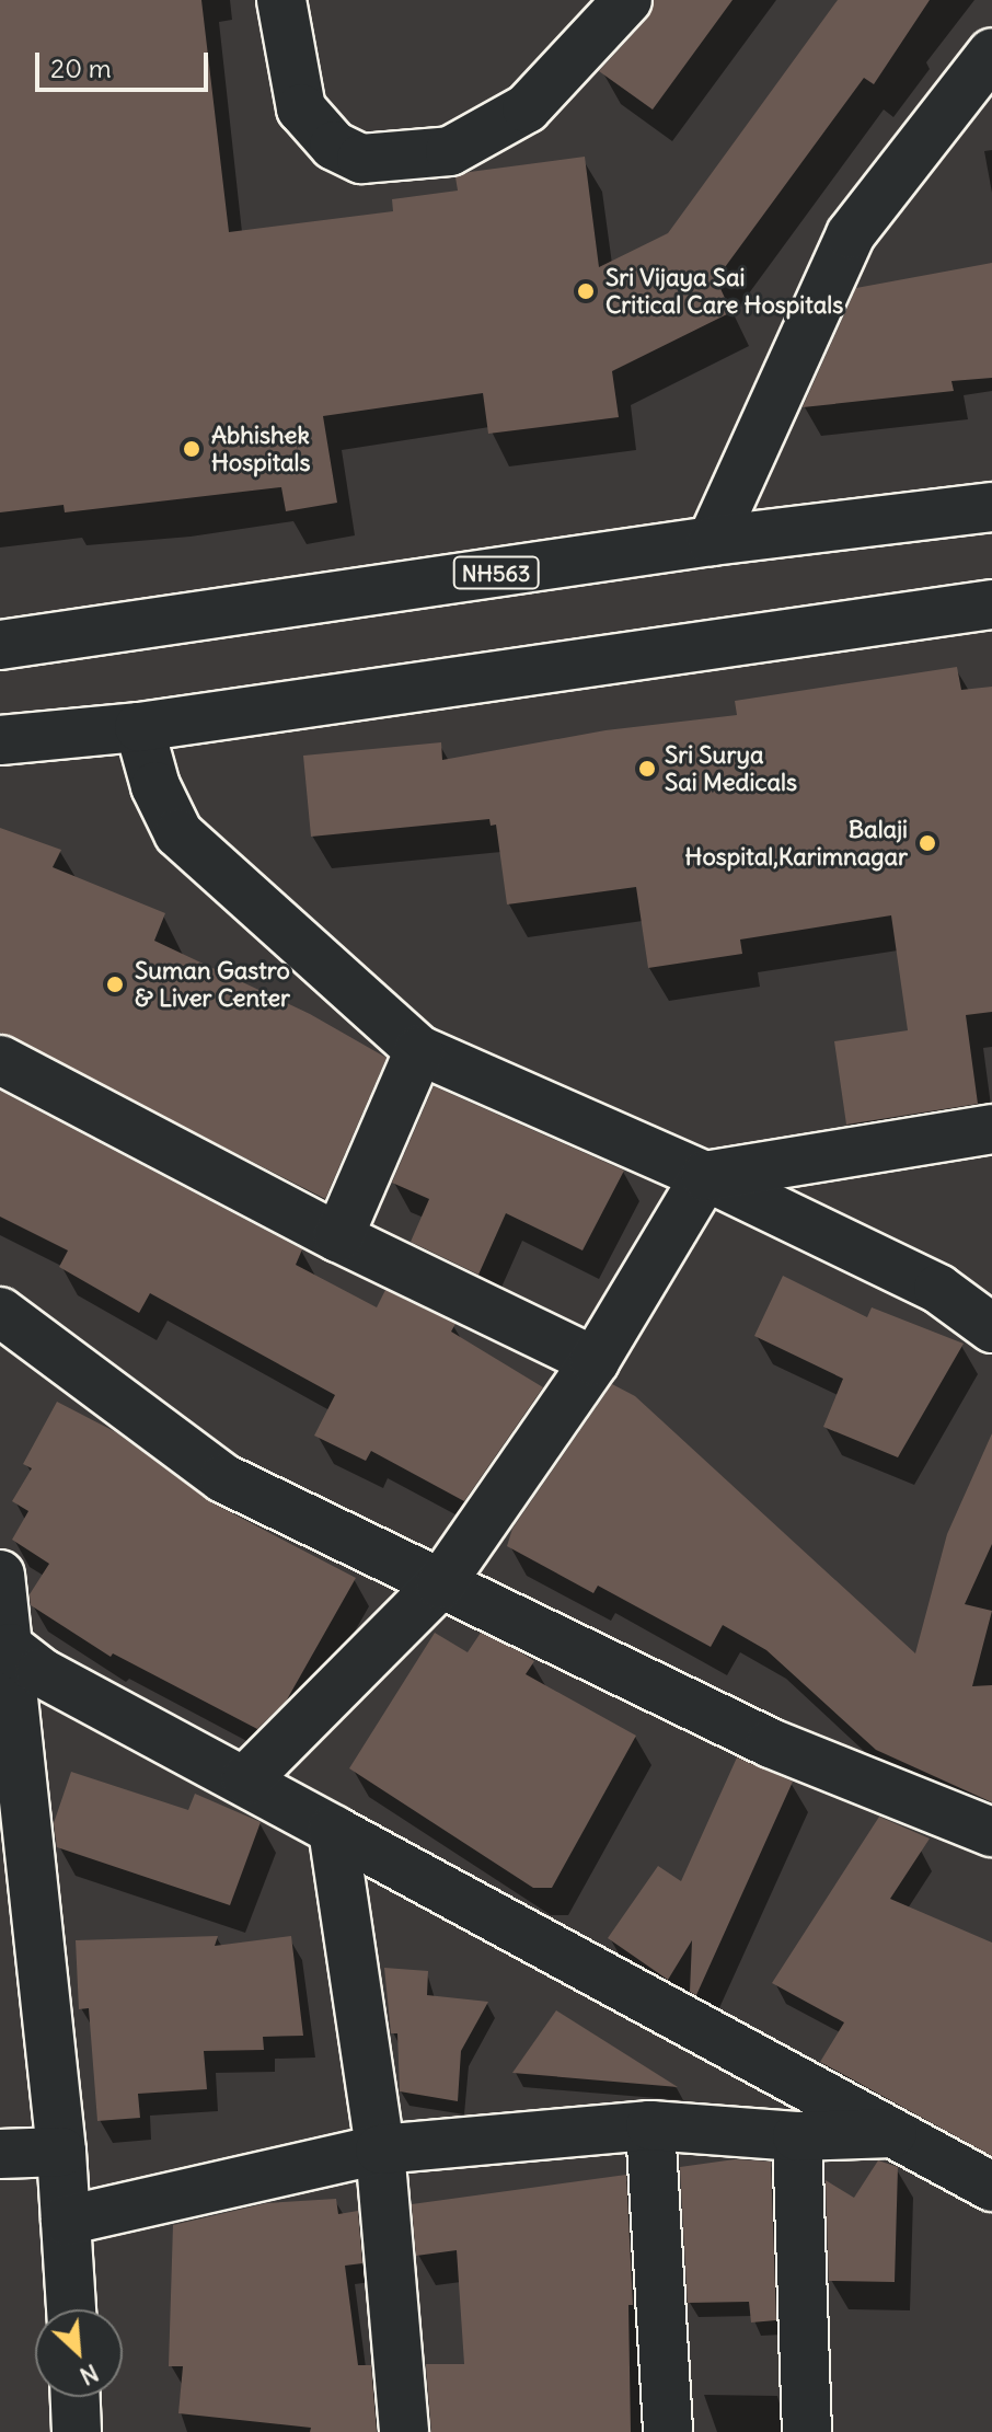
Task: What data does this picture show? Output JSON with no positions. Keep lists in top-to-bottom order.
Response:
{
  "streets": {
    "main road": ["NH563"]
  },
  "places": [
    "Sri Vijaya Sai Critical Care Hospitals",
    "Abhishek Hospitals",
    "Sri Surya Sai Medicals",
    "Balaji Hospital,Karimnagar",
    "Suman Gastro & Liver Center"
  ],
  "scale_bar": "20 m",
  "north": "bottom right"
}
